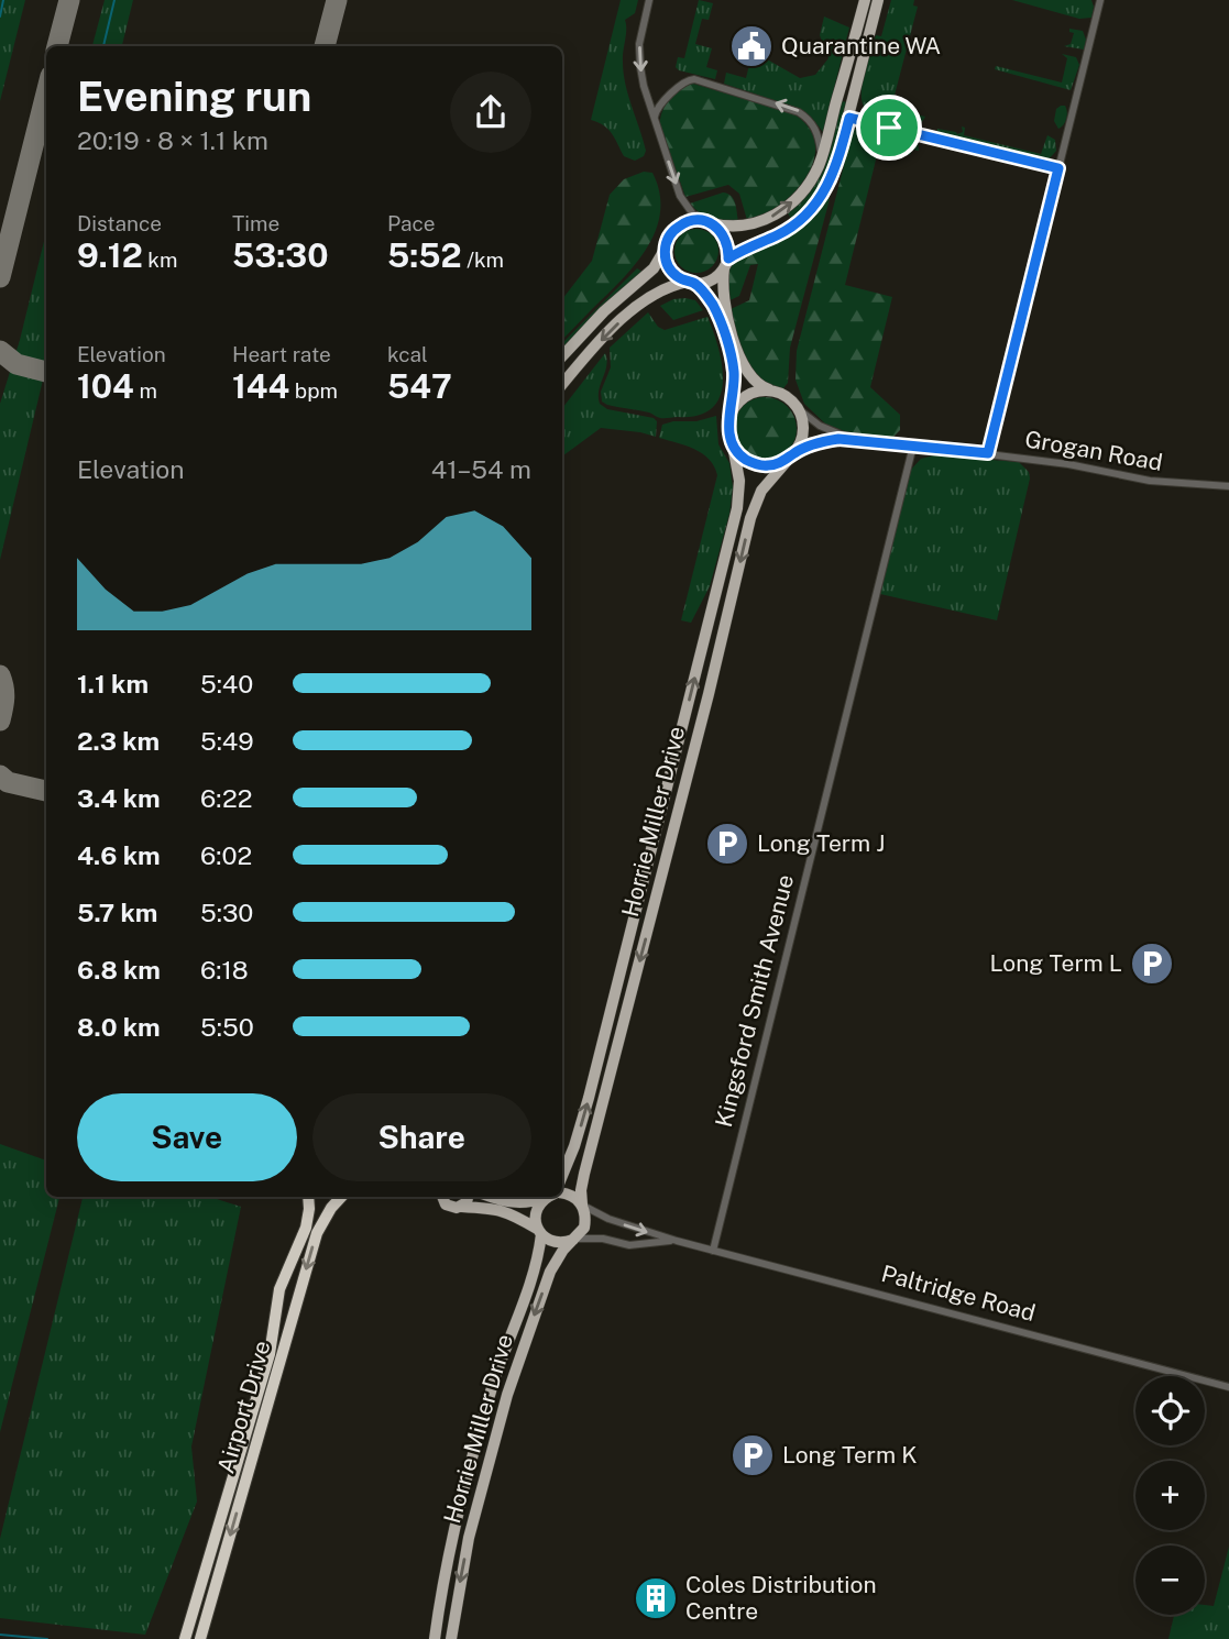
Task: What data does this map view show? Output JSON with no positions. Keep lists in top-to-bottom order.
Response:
{
  "streets": {
    "highway": ["Airport Drive"],
    "main road": ["Horrie Miller Drive"],
    "street": ["Grogan Road", "Kingsford Smith Avenue", "Paltridge Road"]
  },
  "crossings": [
    ["Grogan Road", "Horrie Miller Drive"],
    ["Grogan Road", "Kingsford Smith Avenue"],
    ["Horrie Miller Drive", "Paltridge Road"],
    ["Kingsford Smith Avenue", "Paltridge Road"]
  ],
  "places": {
    "public building": ["Quarantine WA"],
    "parking": ["Long Term J", "Long Term L", "Long Term K"],
    "building": ["Coles Distribution Centre"]
  },
  "page": {
    "heading": ["Evening run", "20:19 · 8 × 1.1 km"],
    "stats": [
      ["Distance", "9.12 km"],
      ["Time", "53:30"],
      ["Pace", "5:52 /km"],
      ["Elevation", "104 m"],
      ["Heart rate", "144 bpm"],
      ["kcal", "547"]
    ],
    "chart": ["Elevation", "41–54 m"],
    "list": [
      {
        "name": "1.1 km",
        "note": "5:40"
      },
      {
        "name": "2.3 km",
        "note": "5:49"
      },
      {
        "name": "3.4 km",
        "note": "6:22"
      },
      {
        "name": "4.6 km",
        "note": "6:02"
      },
      {
        "name": "5.7 km",
        "note": "5:30"
      },
      {
        "name": "6.8 km",
        "note": "6:18"
      },
      {
        "name": "8.0 km",
        "note": "5:50"
      }
    ],
    "buttons": ["Save", "Share"],
    "map_buttons": ["+", "−"]
  }
}
